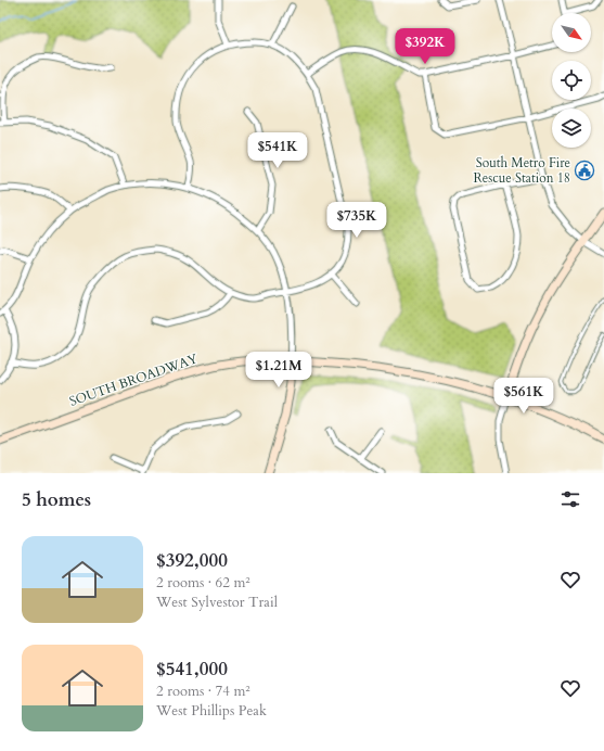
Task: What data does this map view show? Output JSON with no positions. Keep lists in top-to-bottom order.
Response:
{
  "streets": {
    "main road": ["SOUTH BROADWAY"]
  },
  "places": {
    "public building": ["South Metro Fire Rescue Station 18"]
  },
  "north": "bottom right",
  "page": {
    "price": [
      "$392K",
      "$541K",
      "$735K",
      "$1.21M",
      "$561K"
    ],
    "heading": "5 homes",
    "list": [
      {
        "name": "$392,000",
        "note": "2 rooms · 62 m² · West Sylvestor Trail"
      },
      {
        "name": "$541,000",
        "note": "2 rooms · 74 m² · West Phillips Peak"
      }
    ]
  }
}
